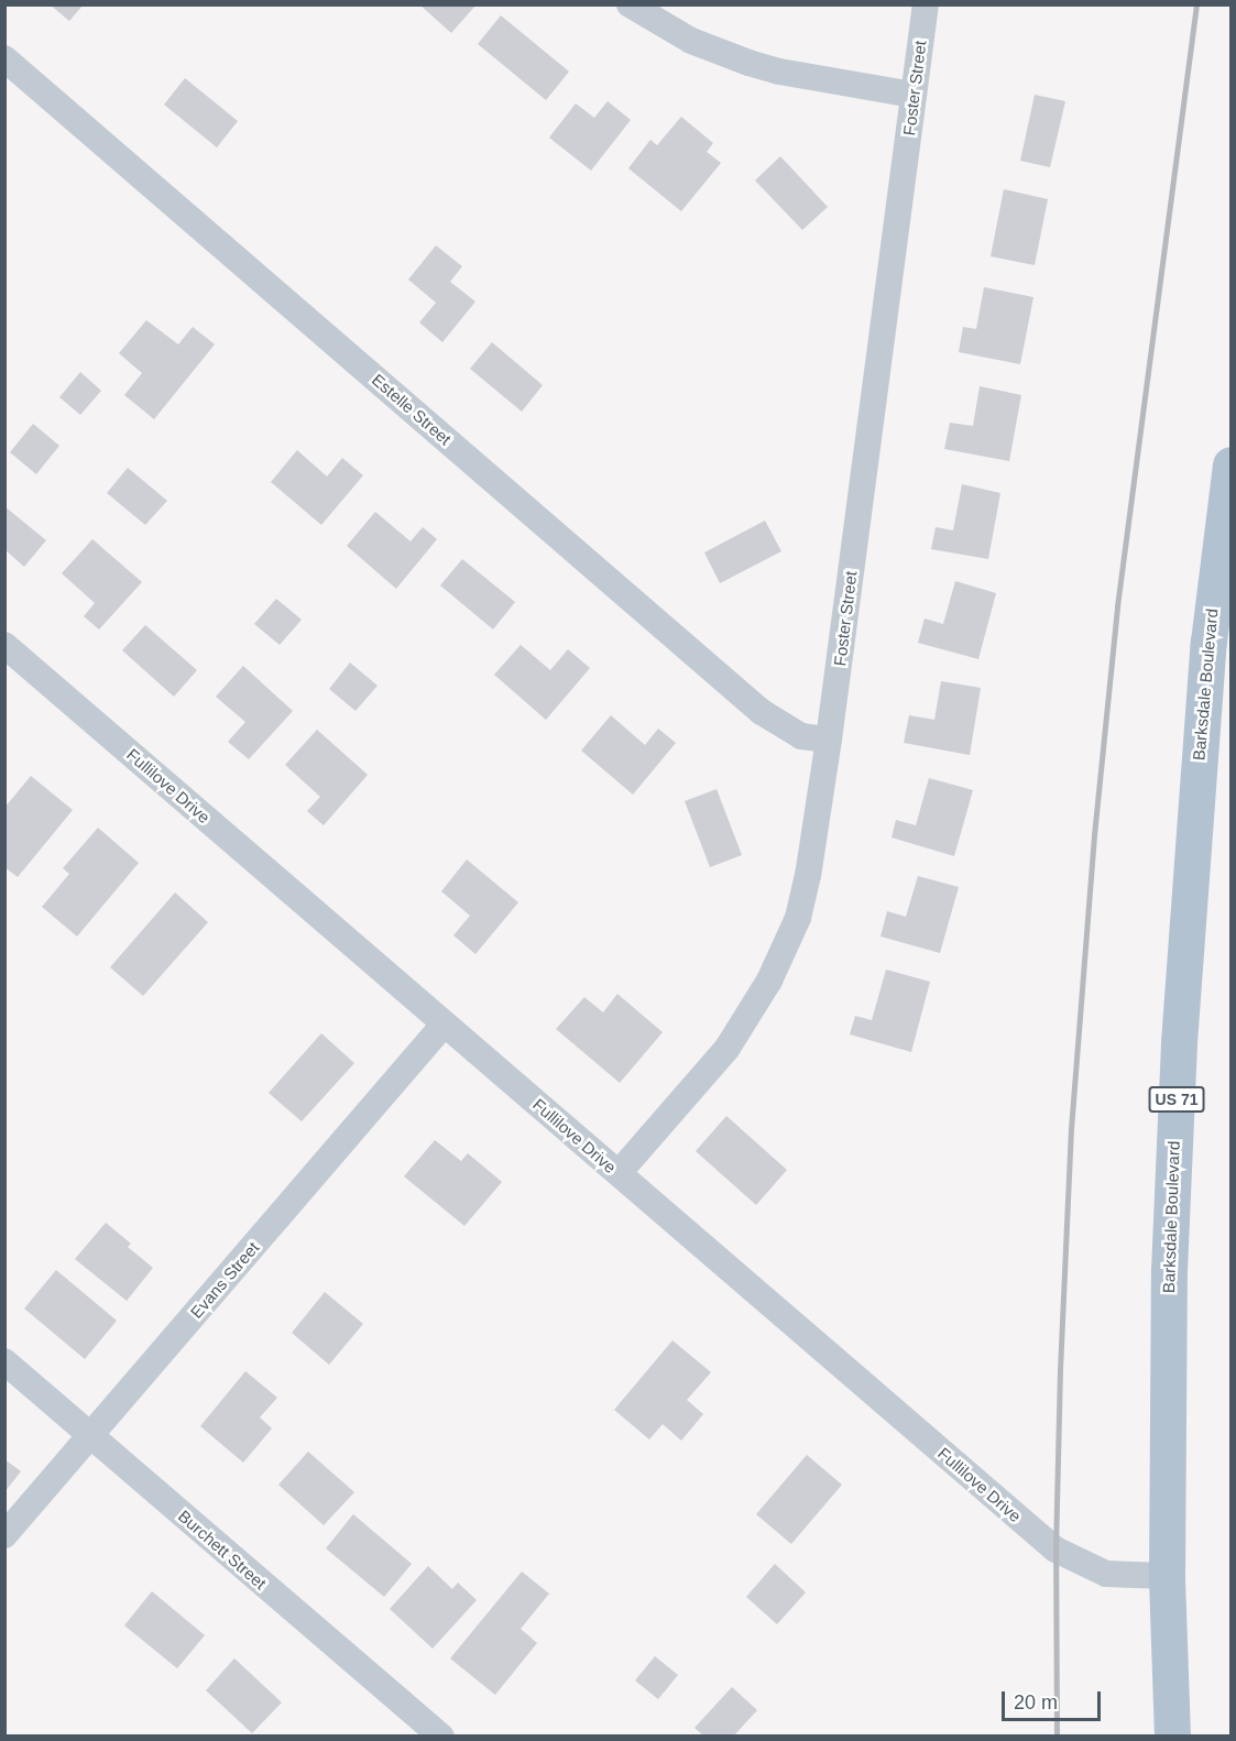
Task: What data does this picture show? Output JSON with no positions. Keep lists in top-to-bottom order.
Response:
{
  "streets": {
    "main road": ["Barksdale Boulevard", "US 71"],
    "street": [
      "Foster Street",
      "Estelle Street",
      "Fullilove Drive",
      "Evans Street",
      "Burchett Street"
    ]
  },
  "crossings": [
    ["Foster Street", "Estelle Street"],
    ["Foster Street", "Fullilove Drive"],
    ["Barksdale Boulevard", "Fullilove Drive"],
    ["Fullilove Drive", "Evans Street"],
    ["Evans Street", "Burchett Street"]
  ],
  "scale_bar": "20 m"
}
